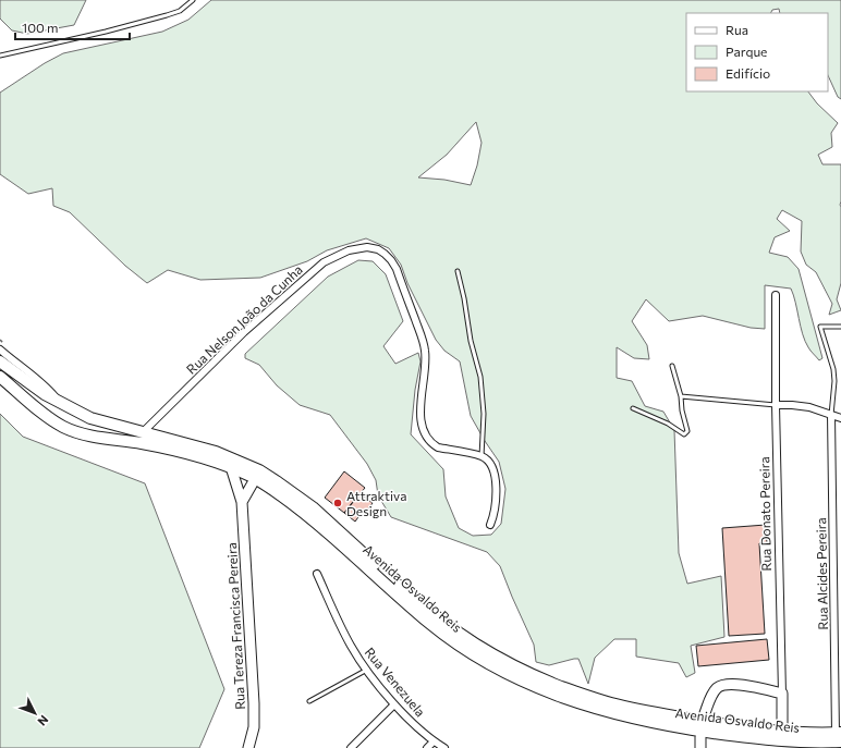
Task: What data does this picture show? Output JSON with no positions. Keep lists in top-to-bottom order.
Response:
{
  "streets": {
    "main road": ["Avenida Osvaldo Reis"],
    "street": [
      "Rua Nelson João da Cunha",
      "Rua Donato Pereira",
      "Rua Alcides Pereira",
      "Rua Tereza Francisca Pereira",
      "Rua Venezuela"
    ]
  },
  "crossings": [
    ["Rua Nelson João da Cunha", "Avenida Osvaldo Reis"],
    ["Rua Donato Pereira", "Avenida Osvaldo Reis"],
    ["Rua Alcides Pereira", "Avenida Osvaldo Reis"],
    ["Avenida Osvaldo Reis", "Rua Tereza Francisca Pereira"]
  ],
  "places": ["Attraktiva Design"],
  "legend": ["Rua", "Parque", "Edifício"],
  "scale_bar": "100 m",
  "north": "bottom right"
}
